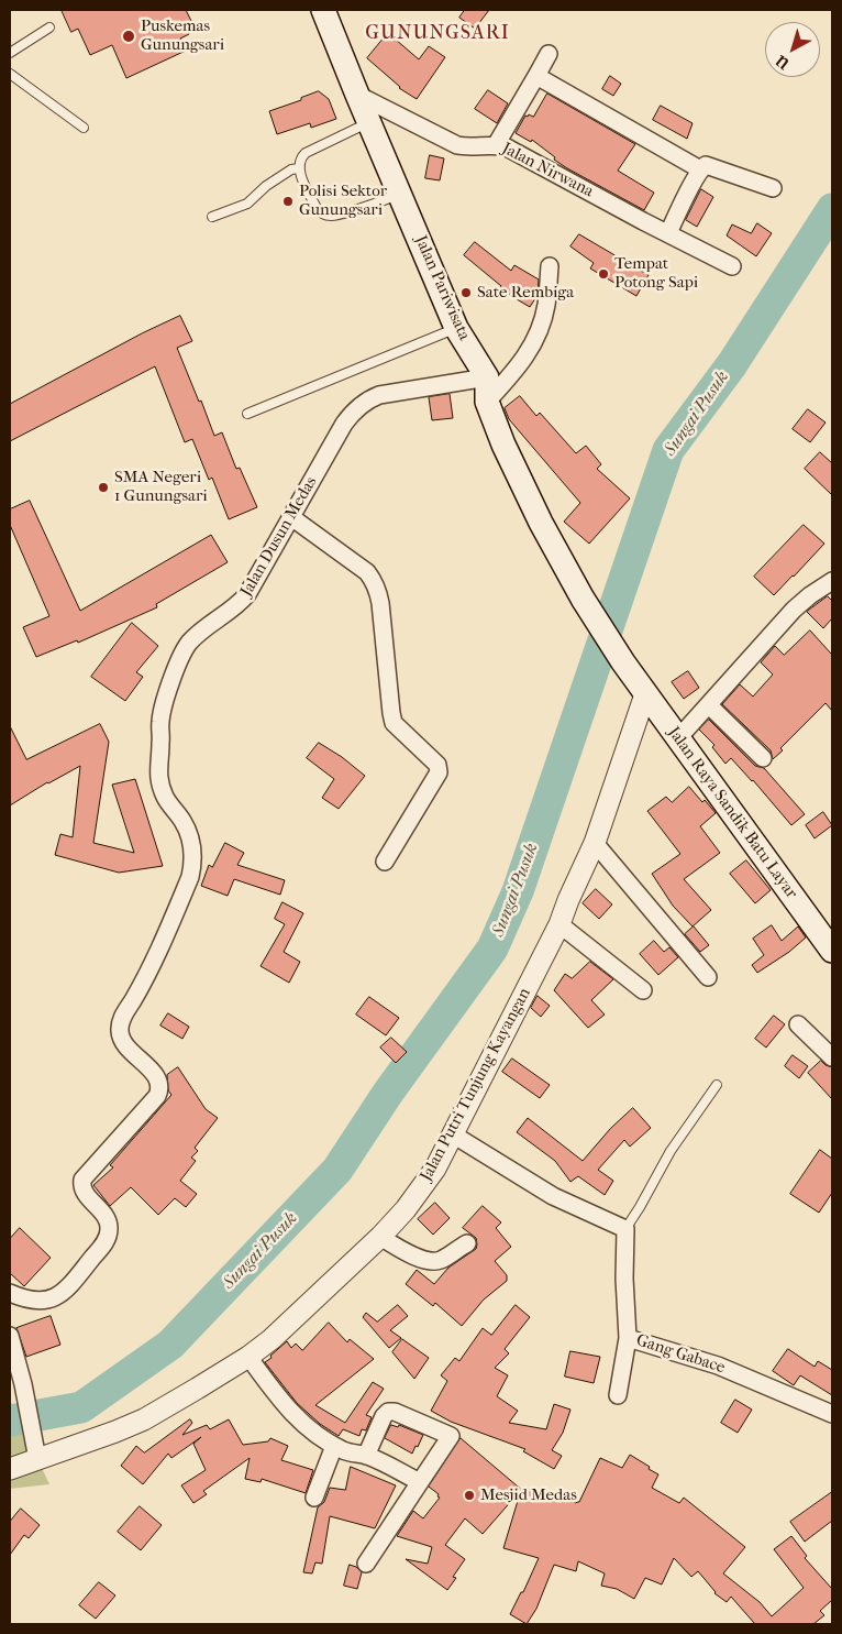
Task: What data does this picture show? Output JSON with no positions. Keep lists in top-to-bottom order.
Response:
{
  "streets": {
    "main road": ["Jalan Pariwisata", "Jalan Raya Sandik Batu Layar"],
    "street": [
      "Jalan Nirwana",
      "Jalan Dusun Medas",
      "Jalan Putri Tunjung Kayangan",
      "Gang Gabace"
    ]
  },
  "crossings": [
    ["Jalan Nirwana", "Jalan Pariwisata"],
    ["Jalan Pariwisata", "Jalan Dusun Medas"],
    ["Jalan Raya Sandik Batu Layar", "Jalan Putri Tunjung Kayangan"]
  ],
  "districts": ["GUNUNGSARI"],
  "water": ["Sungai Pusuk"],
  "places": [
    "Puskemas Gunungsari",
    "Polisi Sektor Gunungsari",
    "Tempat Potong Sapi",
    "Sate Rembiga",
    "SMA Negeri 1 Gunungsari",
    "Mesjid Medas"
  ],
  "north": "bottom left"
}
